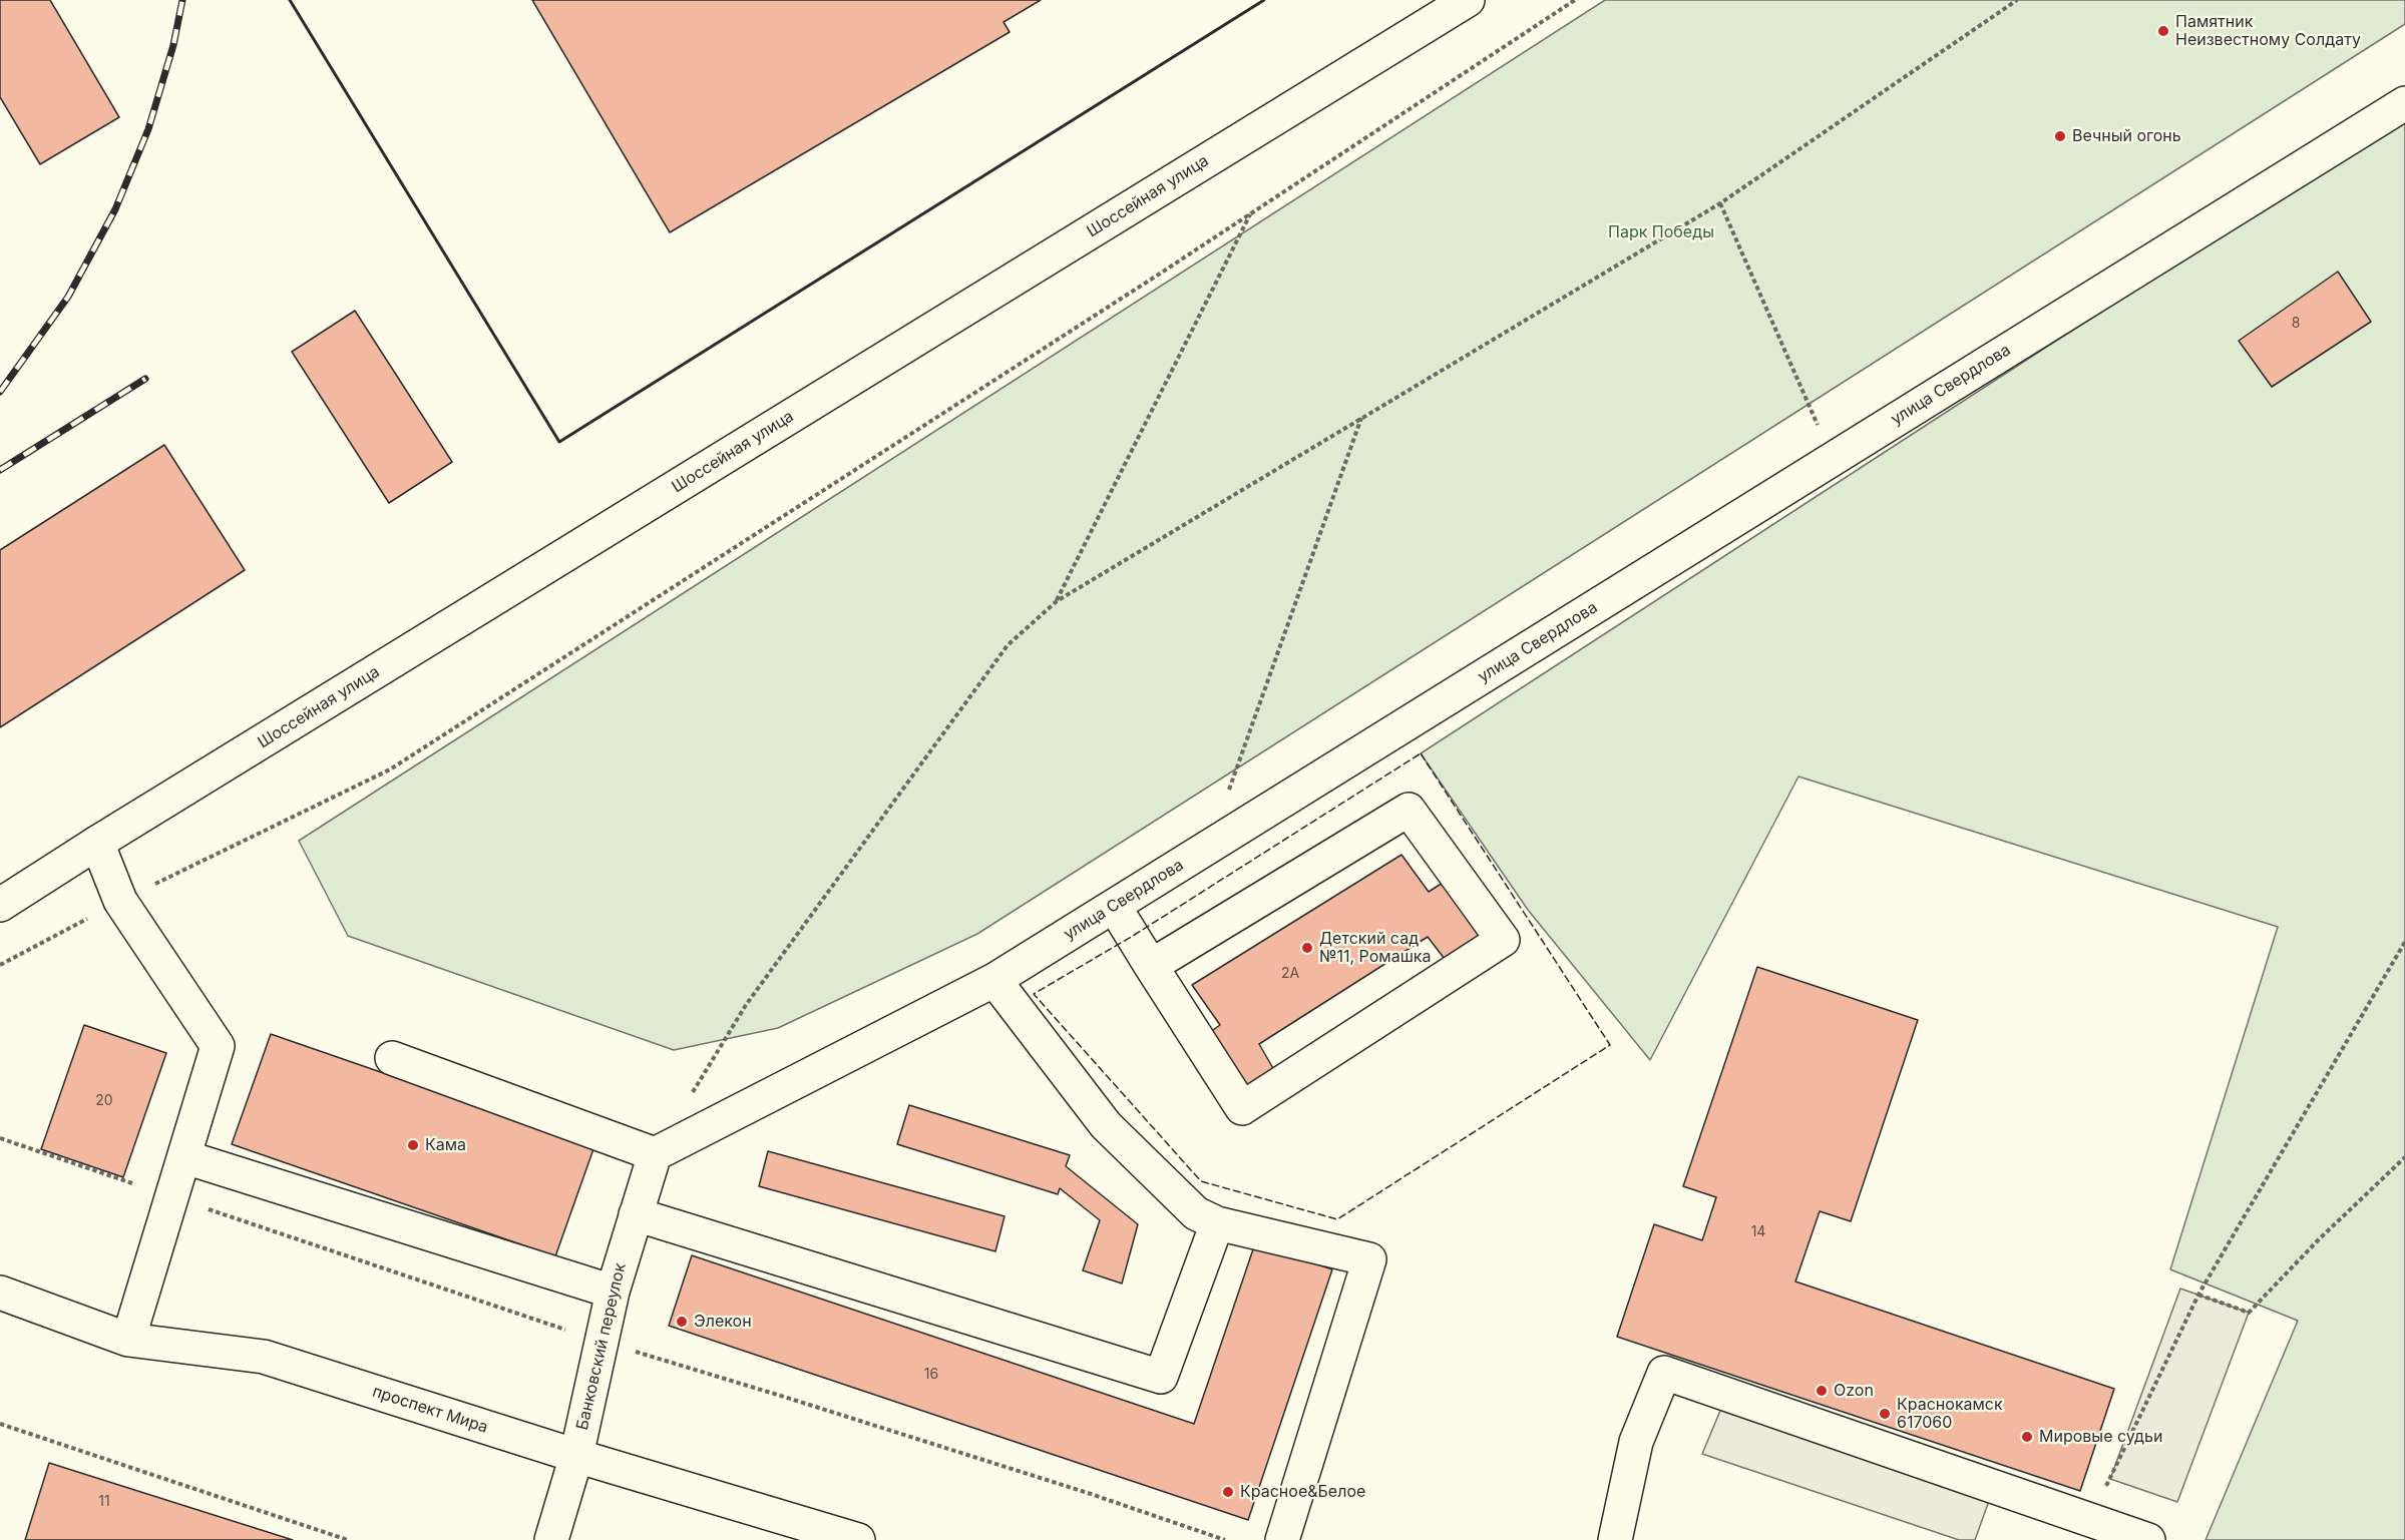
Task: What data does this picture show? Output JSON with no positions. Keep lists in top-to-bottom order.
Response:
{
  "streets": {
    "street": [
      "Шоссейная улица",
      "улица Свердлова",
      "Банковский переулок",
      "проспект Мира"
    ]
  },
  "crossings": [
    ["улица Свердлова", "Банковский переулок"],
    ["Банковский переулок", "проспект Мира"]
  ],
  "parks": ["Парк Победы"],
  "places": [
    "Памятник Неизвестному Солдату",
    "Вечный огонь",
    "Детский сад №11, Ромашка",
    "Кама",
    "Элекон",
    "Ozon",
    "Краснокамск 617060",
    "Мировые судьи",
    "Красное&Белое"
  ],
  "house_numbers": [
    "8",
    "2А",
    "20",
    "14",
    "16",
    "11"
  ]
}
